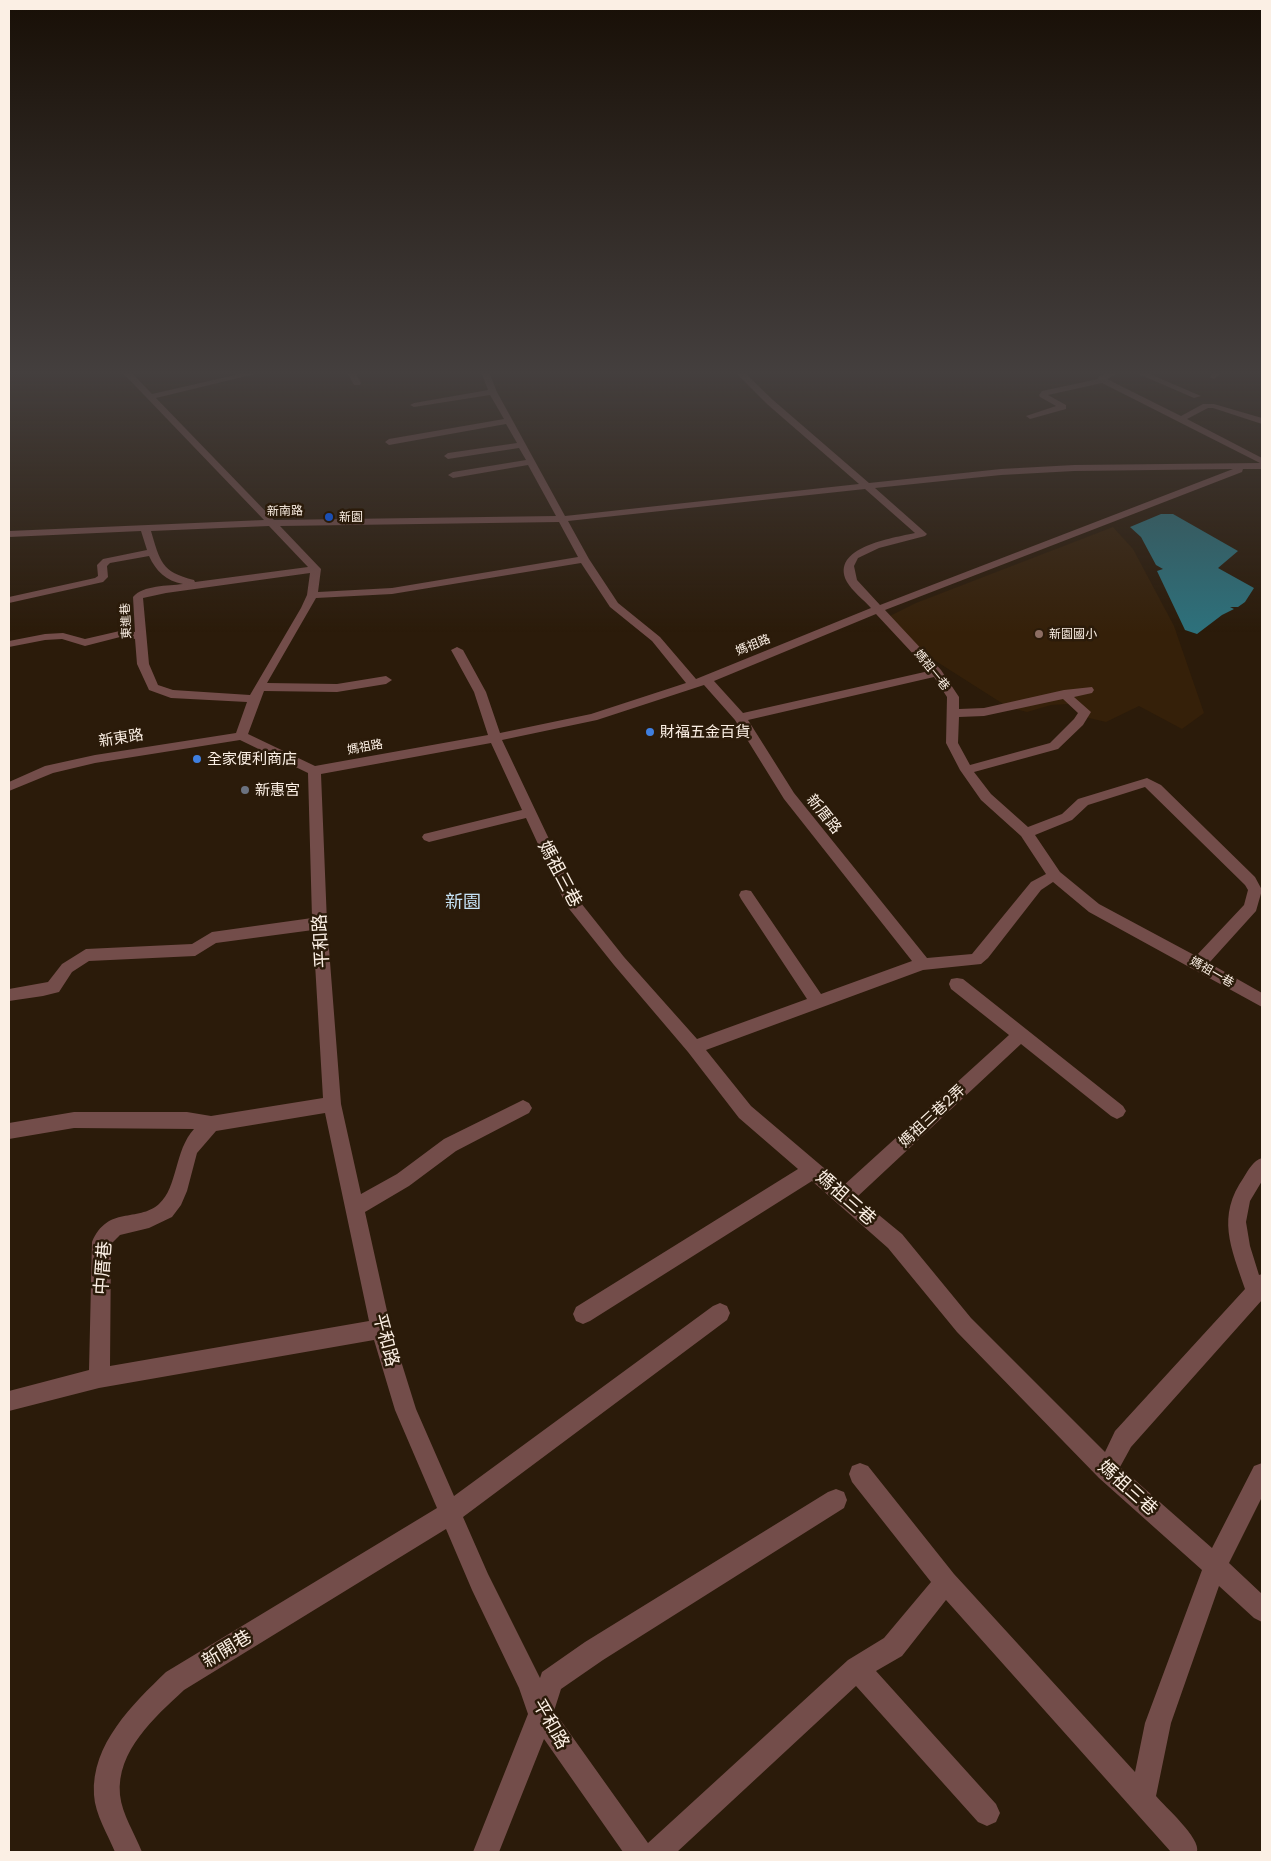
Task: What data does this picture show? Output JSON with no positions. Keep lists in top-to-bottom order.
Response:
{
  "streets": {
    "street": [
      "新南路",
      "東進巷",
      "媽祖路",
      "媽祖一巷",
      "新東路",
      "新厝路",
      "媽祖三巷",
      "平和路",
      "媽祖三巷2弄",
      "中厝巷",
      "新開巷"
    ]
  },
  "crossings": [
    ["新南路", "媽祖路"],
    ["新南路", "媽祖一巷"],
    ["媽祖路", "媽祖一巷"],
    ["媽祖路", "新厝路"],
    ["媽祖路", "媽祖三巷"],
    ["媽祖路", "平和路"],
    ["媽祖三巷", "媽祖三巷2弄"],
    ["平和路", "新開巷"]
  ],
  "districts": ["新園"],
  "places": [
    "新園",
    "新園國小",
    "財福五金百貨",
    "全家便利商店",
    "新惠宮"
  ]
}
